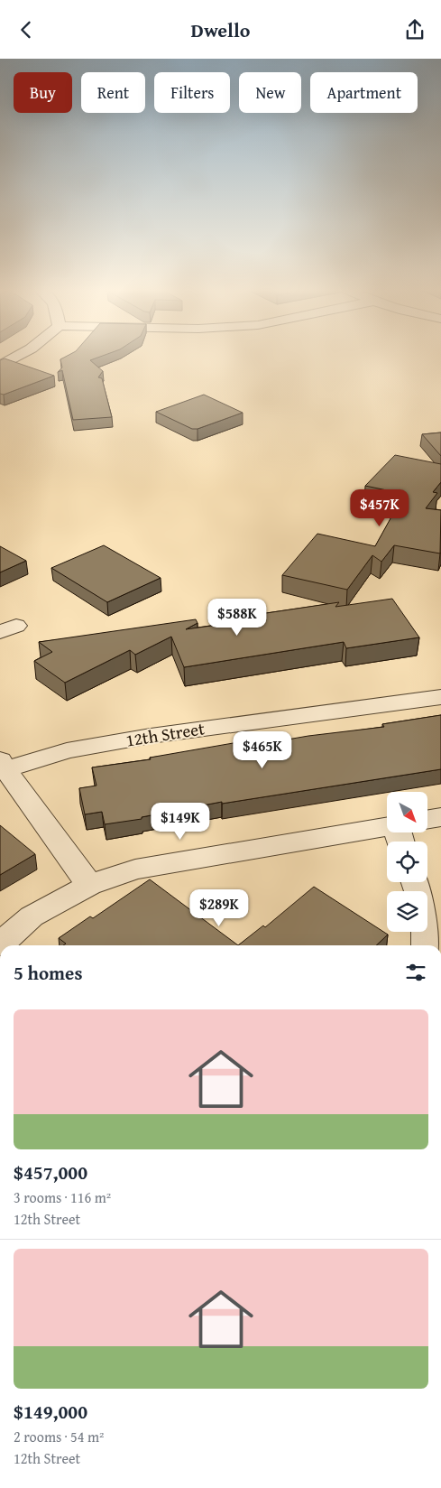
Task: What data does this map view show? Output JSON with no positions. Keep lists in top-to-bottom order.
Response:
{
  "streets": {
    "street": ["12th Street"]
  },
  "north": "bottom right",
  "page": {
    "header": "Dwello",
    "chip": [
      "Buy",
      "Rent",
      "Filters",
      "New",
      "Apartment"
    ],
    "price": [
      "$457K",
      "$588K",
      "$465K",
      "$149K",
      "$289K"
    ],
    "heading": "5 homes",
    "list": [
      {
        "name": "$457,000",
        "note": "3 rooms · 116 m² · 12th Street"
      },
      {
        "name": "$149,000",
        "note": "2 rooms · 54 m² · 12th Street"
      }
    ]
  }
}
